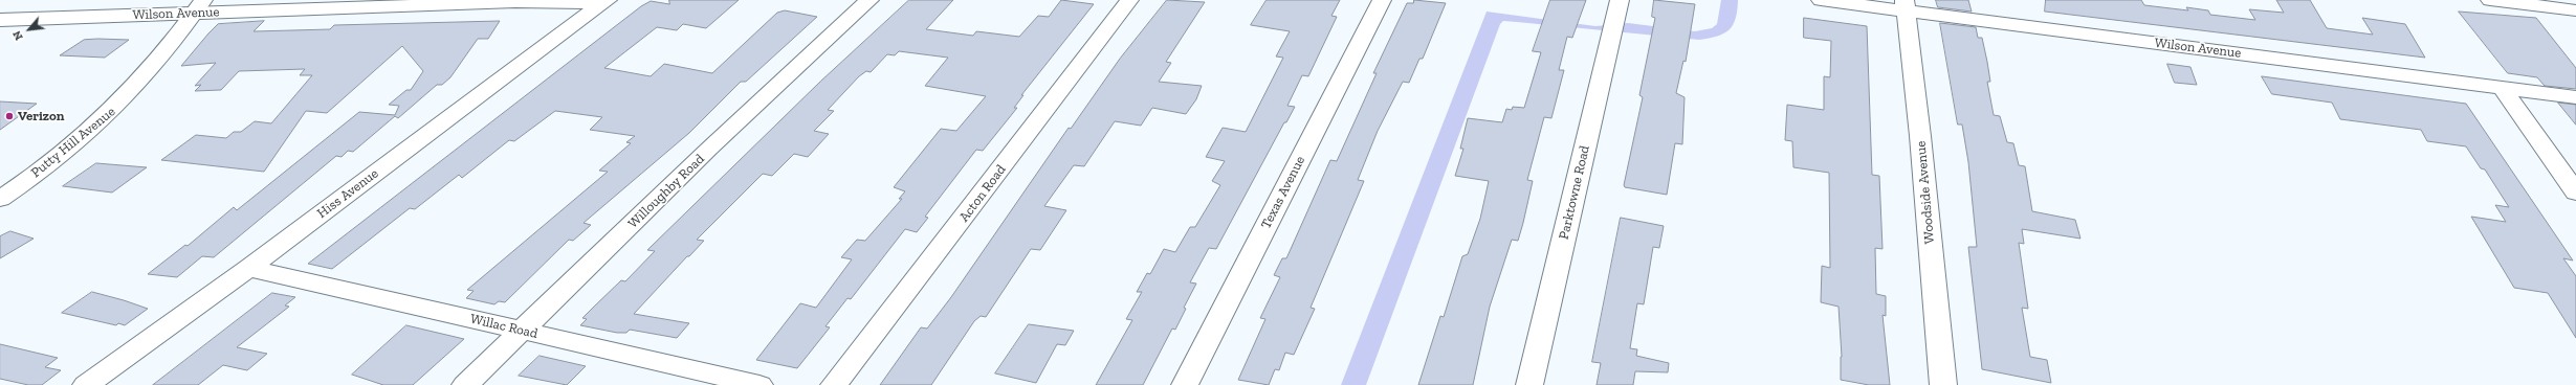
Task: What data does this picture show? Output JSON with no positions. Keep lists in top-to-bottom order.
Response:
{
  "streets": {
    "street": [
      "Wilson Avenue",
      "Putty Hill Avenue",
      "Willoughby Road",
      "Texas Avenue",
      "Parktowne Road",
      "Woodside Avenue",
      "Hiss Avenue",
      "Acton Road",
      "Willac Road"
    ]
  },
  "crossings": [
    ["Wilson Avenue", "Putty Hill Avenue"],
    ["Wilson Avenue", "Woodside Avenue"],
    ["Wilson Avenue", "Hiss Avenue"],
    ["Willoughby Road", "Willac Road"],
    ["Hiss Avenue", "Willac Road"]
  ],
  "places": ["Verizon"],
  "north": "bottom left"
}
